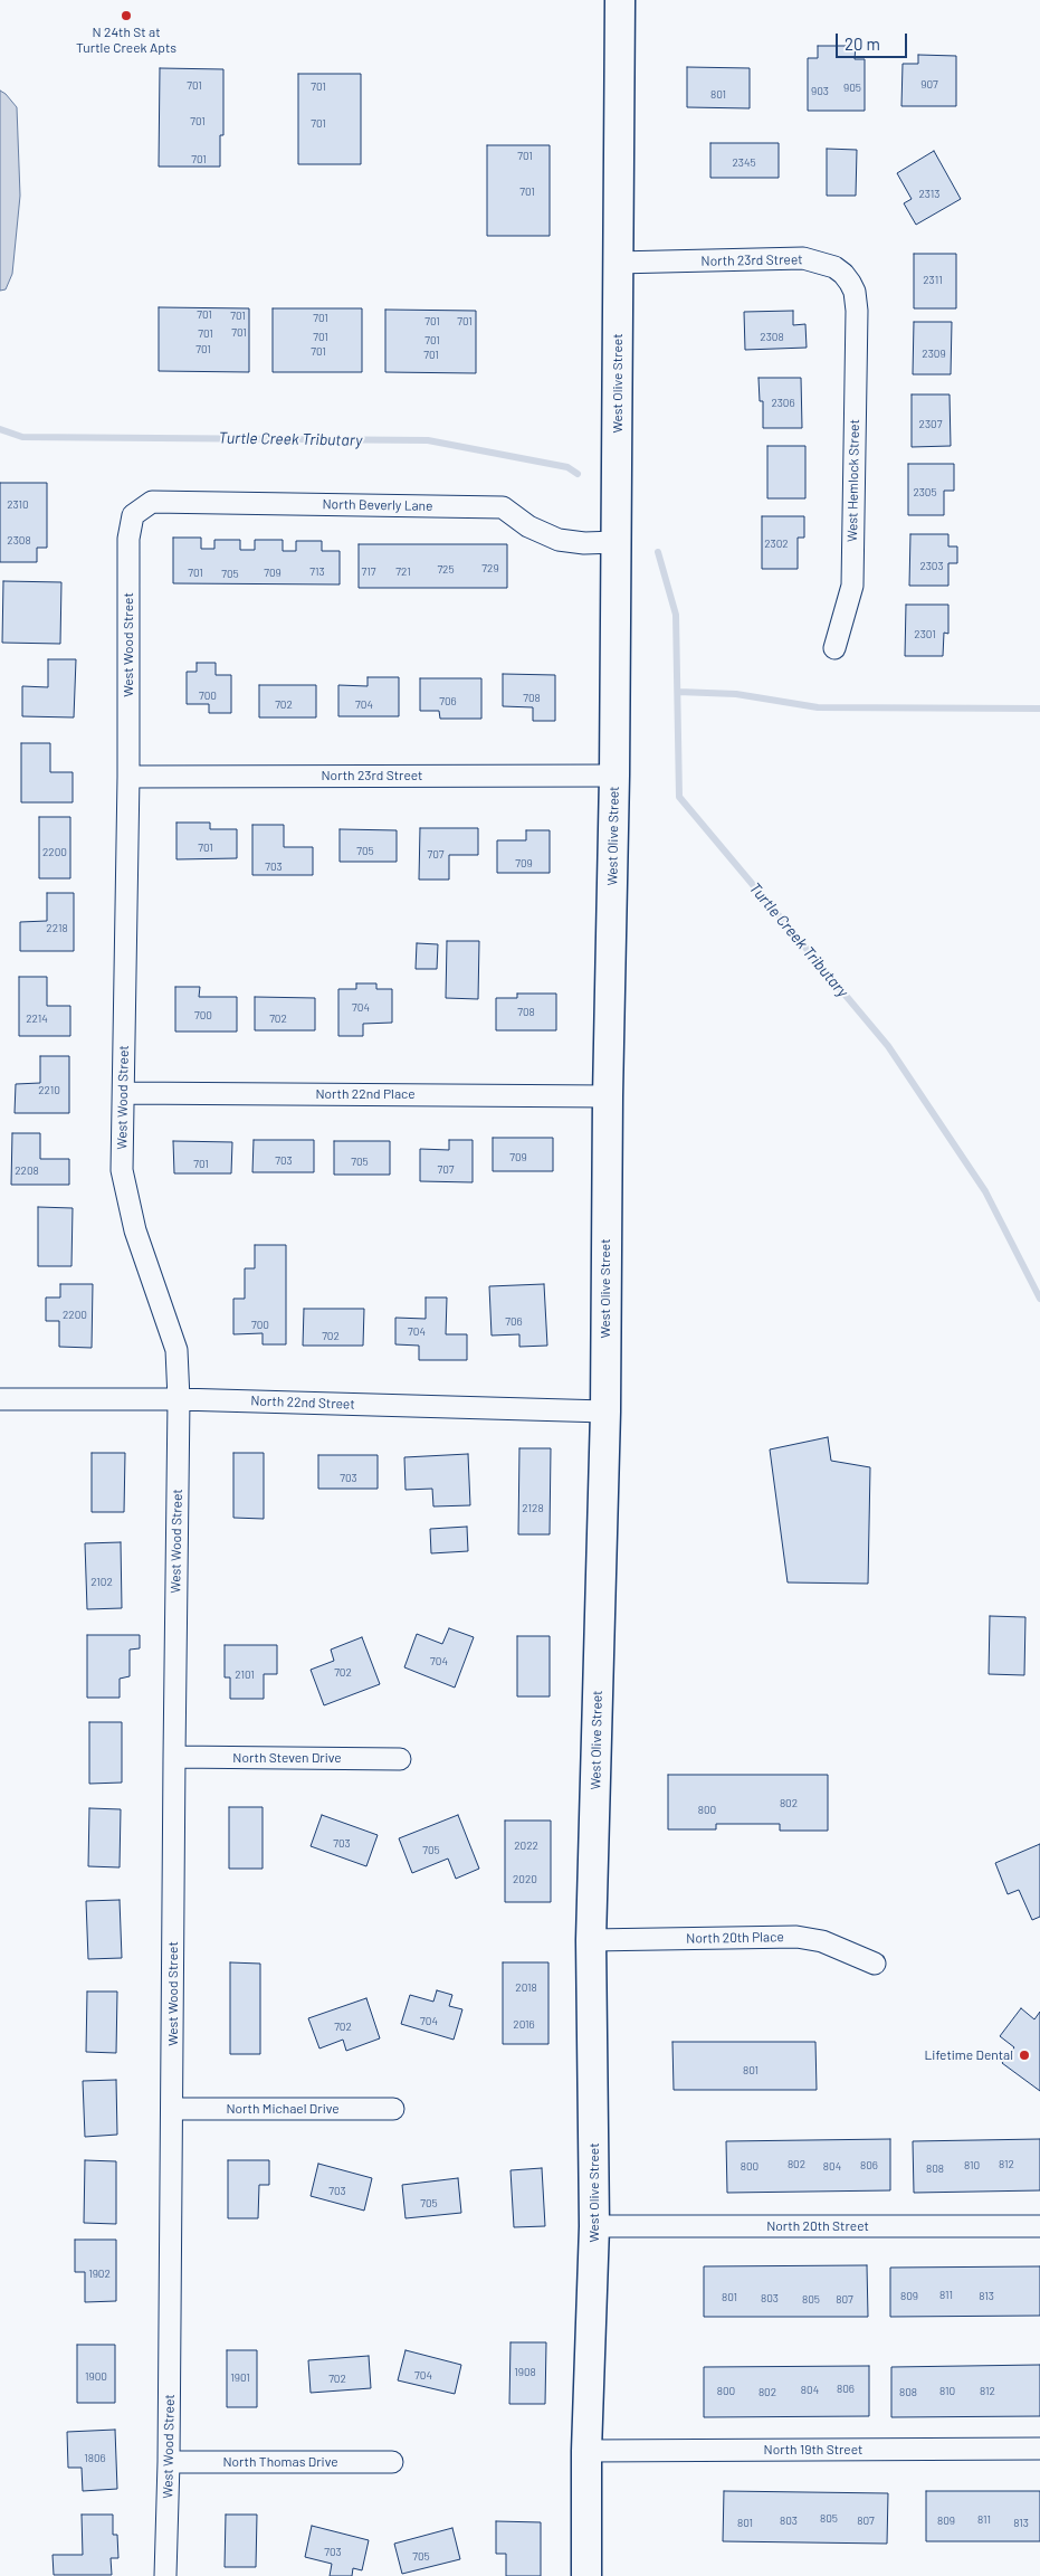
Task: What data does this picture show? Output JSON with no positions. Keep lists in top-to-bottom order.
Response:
{
  "streets": {
    "main road": ["West Olive Street"],
    "street": [
      "North 23rd Street",
      "West Hemlock Street",
      "North Beverly Lane",
      "West Wood Street",
      "North 22nd Place",
      "North 22nd Street",
      "North Steven Drive",
      "North 20th Place",
      "North Michael Drive",
      "North 20th Street",
      "North 19th Street",
      "North Thomas Drive"
    ]
  },
  "crossings": [
    ["North 23rd Street", "West Olive Street"],
    ["North 23rd Street", "West Hemlock Street"],
    ["North 23rd Street", "West Wood Street"],
    ["West Olive Street", "North Beverly Lane"],
    ["West Olive Street", "North 22nd Place"],
    ["West Olive Street", "North 22nd Street"],
    ["West Olive Street", "North 20th Place"],
    ["West Olive Street", "North 20th Street"],
    ["West Olive Street", "North 19th Street"],
    ["North Beverly Lane", "West Wood Street"],
    ["West Wood Street", "North 22nd Place"],
    ["West Wood Street", "North 22nd Street"],
    ["West Wood Street", "North Steven Drive"],
    ["West Wood Street", "North Michael Drive"],
    ["West Wood Street", "North Thomas Drive"]
  ],
  "water": ["Turtle Creek Tributary"],
  "places": ["N 24th St at Turtle Creek Apts", "Lifetime Dental"],
  "house_numbers": [
    "907",
    "701",
    "701",
    "905",
    "903",
    "801",
    "701",
    "701",
    "701",
    "701",
    "2345",
    "701",
    "2313",
    "2311",
    "701",
    "701",
    "701",
    "701",
    "701",
    "701",
    "701",
    "701",
    "2308",
    "701",
    "701",
    "701",
    "2309",
    "701",
    "2306",
    "2307",
    "2305",
    "2310",
    "2308",
    "2302",
    "2303",
    "729",
    "725",
    "713",
    "717",
    "721",
    "701",
    "709",
    "705",
    "2301",
    "700",
    "708",
    "706",
    "702",
    "704",
    "701",
    "705",
    "2200",
    "707",
    "709",
    "703",
    "2218",
    "704",
    "708",
    "700",
    "2214",
    "702",
    "2210",
    "709",
    "703",
    "705",
    "701",
    "707",
    "2208",
    "2200",
    "706",
    "700",
    "704",
    "702",
    "703",
    "2128",
    "2102",
    "704",
    "702",
    "2101",
    "802",
    "800",
    "703",
    "2022",
    "705",
    "2020",
    "2018",
    "704",
    "2016",
    "702",
    "801",
    "802",
    "812",
    "806",
    "810",
    "800",
    "804",
    "808",
    "703",
    "705",
    "1902",
    "811",
    "809",
    "813",
    "801",
    "803",
    "805",
    "807",
    "1908",
    "704",
    "1900",
    "1901",
    "702",
    "806",
    "804",
    "800",
    "810",
    "812",
    "802",
    "808",
    "1806",
    "805",
    "811",
    "803",
    "807",
    "809",
    "801",
    "813",
    "703",
    "705"
  ],
  "scale_bar": "20 m"
}
